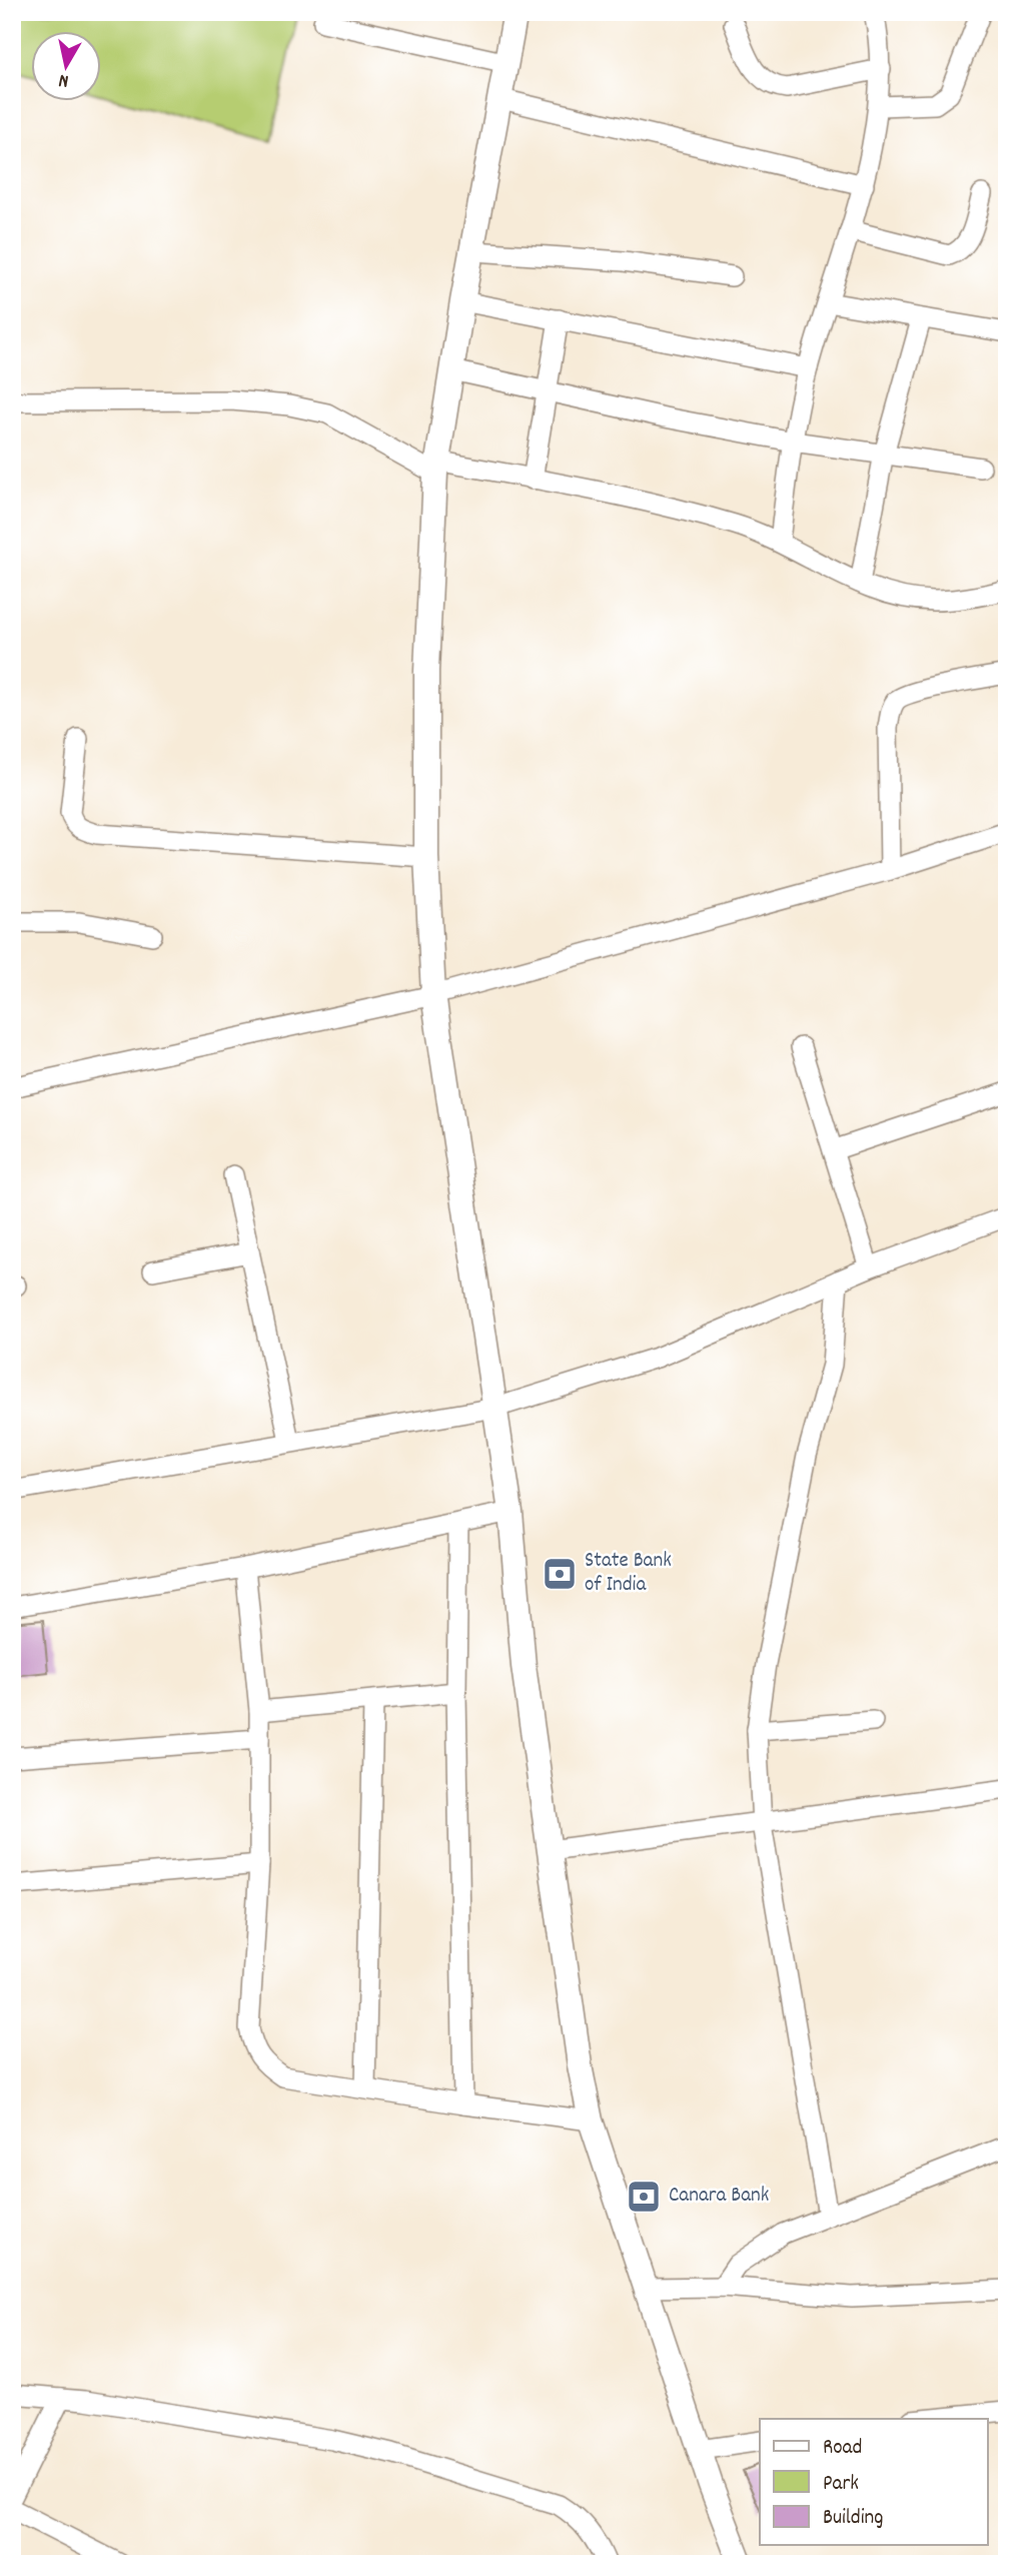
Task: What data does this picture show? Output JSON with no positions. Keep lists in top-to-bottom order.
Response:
{
  "places": {
    "bank": ["State Bank of India", "Canara Bank"]
  },
  "legend": ["Road", "Park", "Building"],
  "north": "bottom"
}
